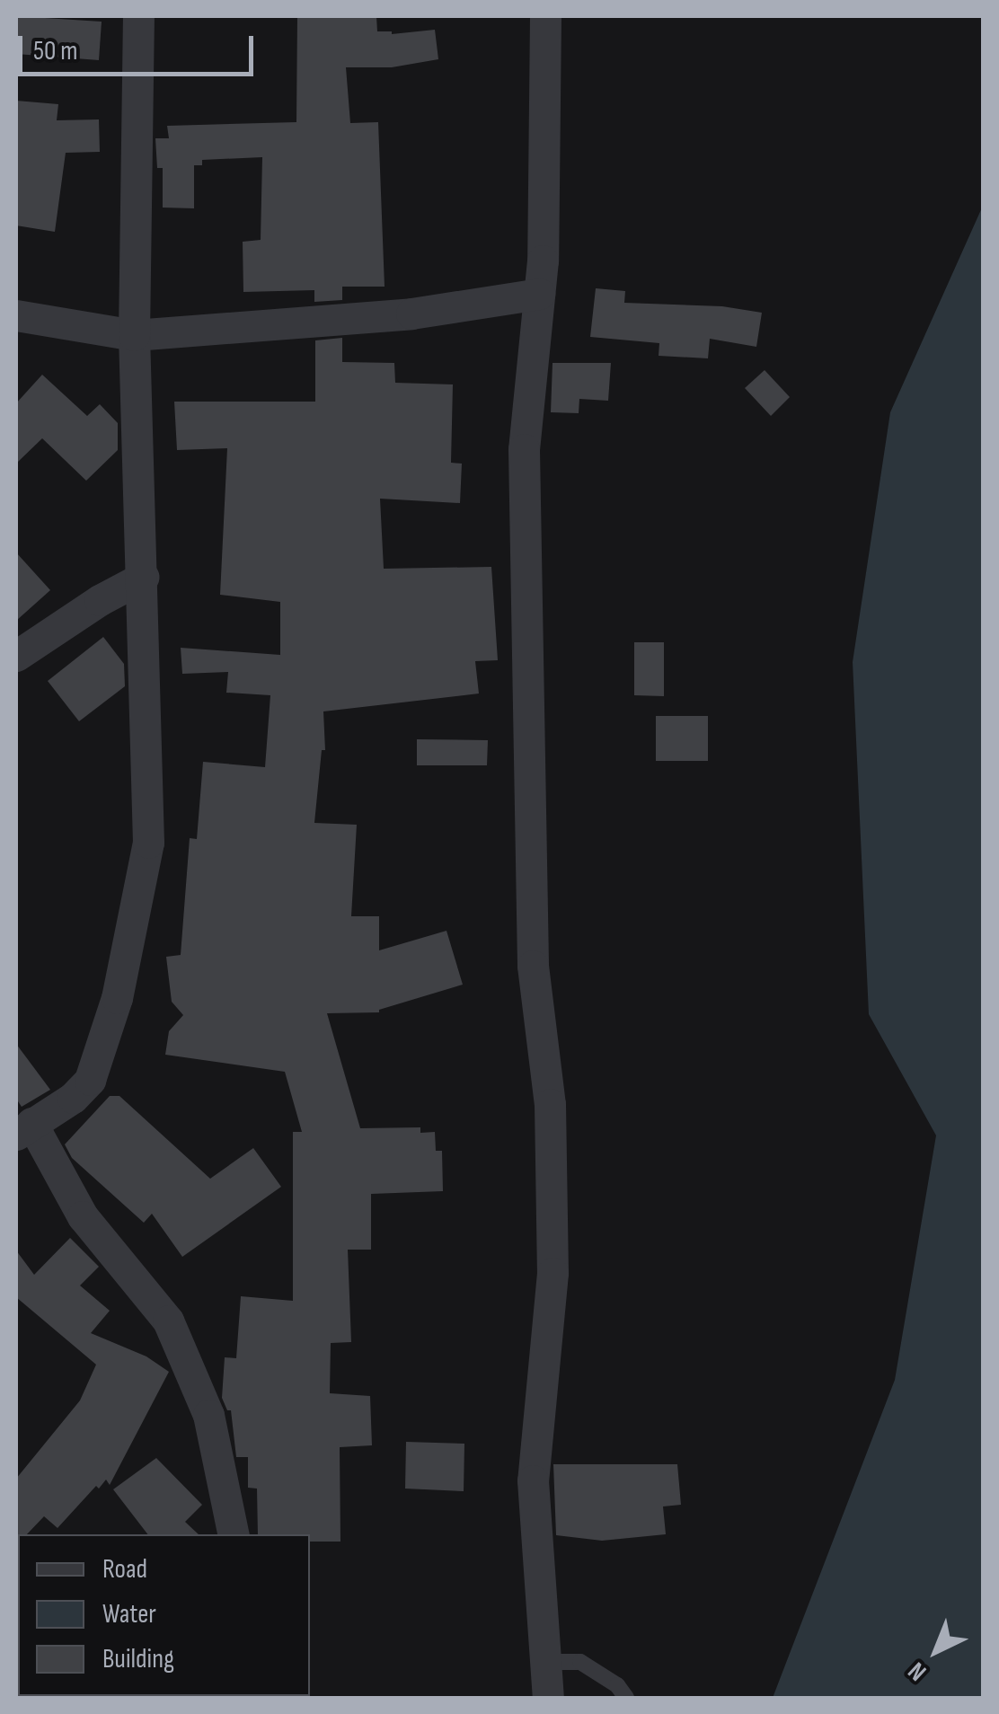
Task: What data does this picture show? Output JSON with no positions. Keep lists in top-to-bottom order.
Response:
{
  "legend": ["Road", "Water", "Building"],
  "scale_bar": "50 m",
  "north": "bottom left"
}
